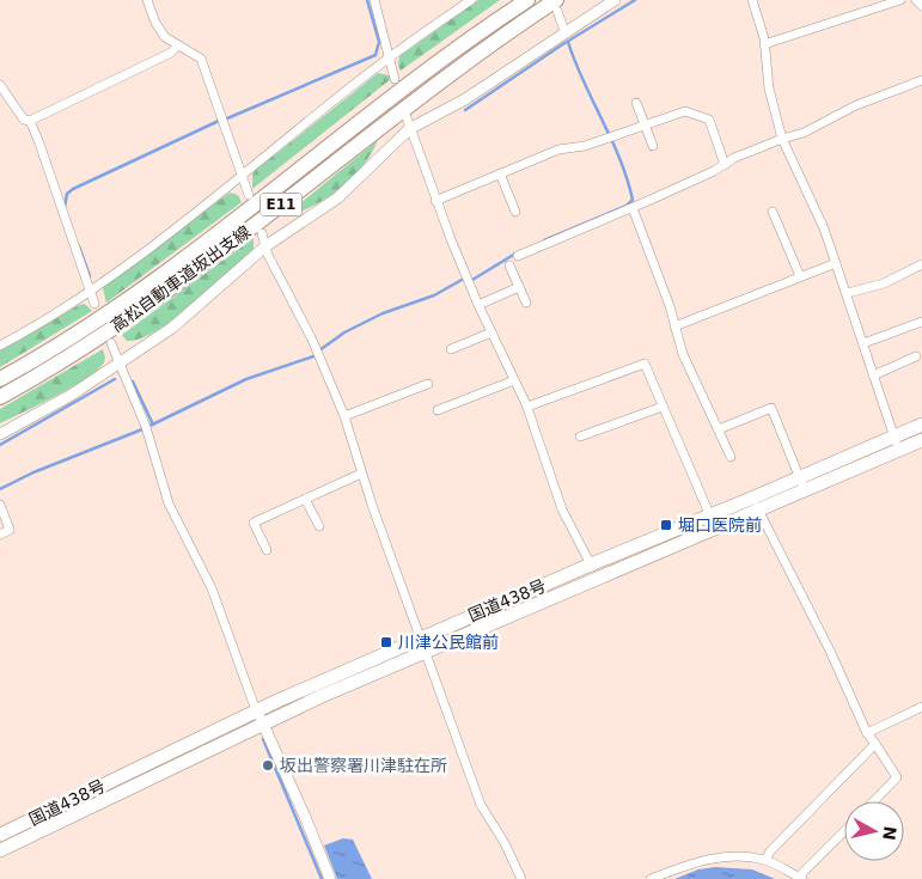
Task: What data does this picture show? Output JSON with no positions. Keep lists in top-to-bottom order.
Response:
{
  "streets": {
    "highway": ["E11", "高松自動車道坂出支線", "国道438号"]
  },
  "places": {
    "transit": ["堀口医院前", "川津公民館前"],
    "other": ["坂出警察署川津駐在所"]
  },
  "north": "right"
}
